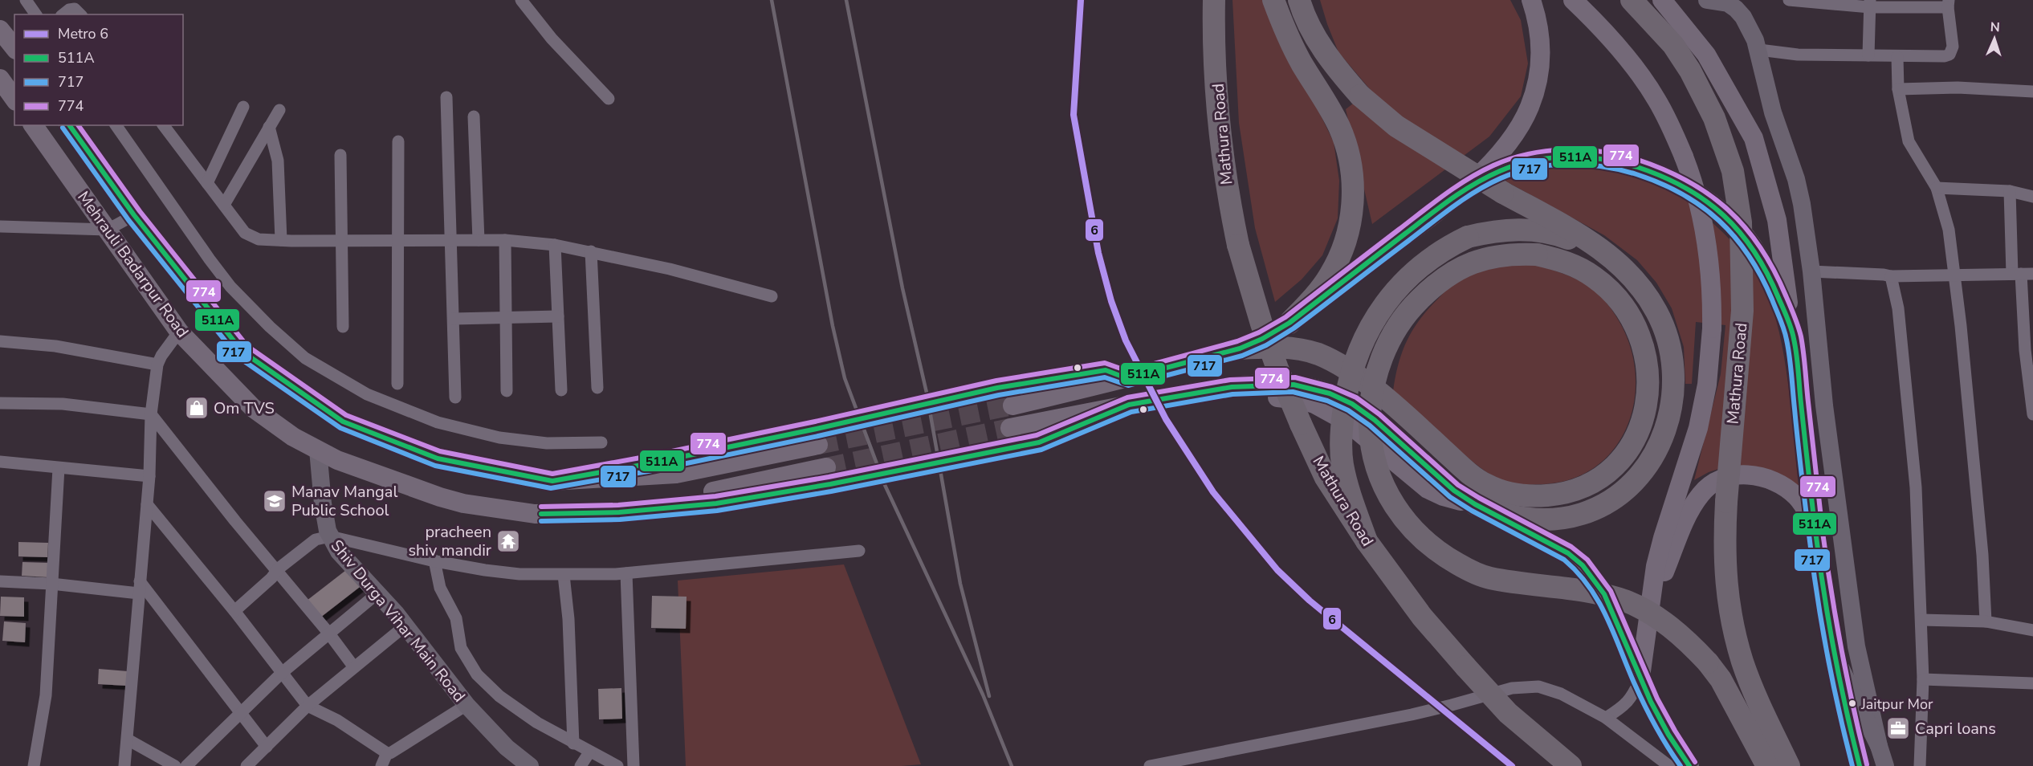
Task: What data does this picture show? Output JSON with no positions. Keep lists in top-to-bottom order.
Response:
{
  "streets": {
    "highway": ["Mathura Road"],
    "main road": ["Mehrauli Badarpur Road"],
    "street": ["Shiv Durga Vihar Main Road"]
  },
  "crossings": [
    ["Mehrauli Badarpur Road", "Shiv Durga Vihar Main Road"]
  ],
  "places": {
    "shop": ["Om TVS"],
    "school or university": ["Manav Mangal Public School"],
    "temple": ["pracheen shiv mandir"],
    "other": ["Jaitpur Mor"],
    "office": ["Capri loans"]
  },
  "lines": [
    "metro line 6",
    "transit line 511A",
    "transit line 774",
    "transit line 717"
  ],
  "legend": [
    "Metro 6",
    "511A",
    "717",
    "774"
  ],
  "north": "top"
}
